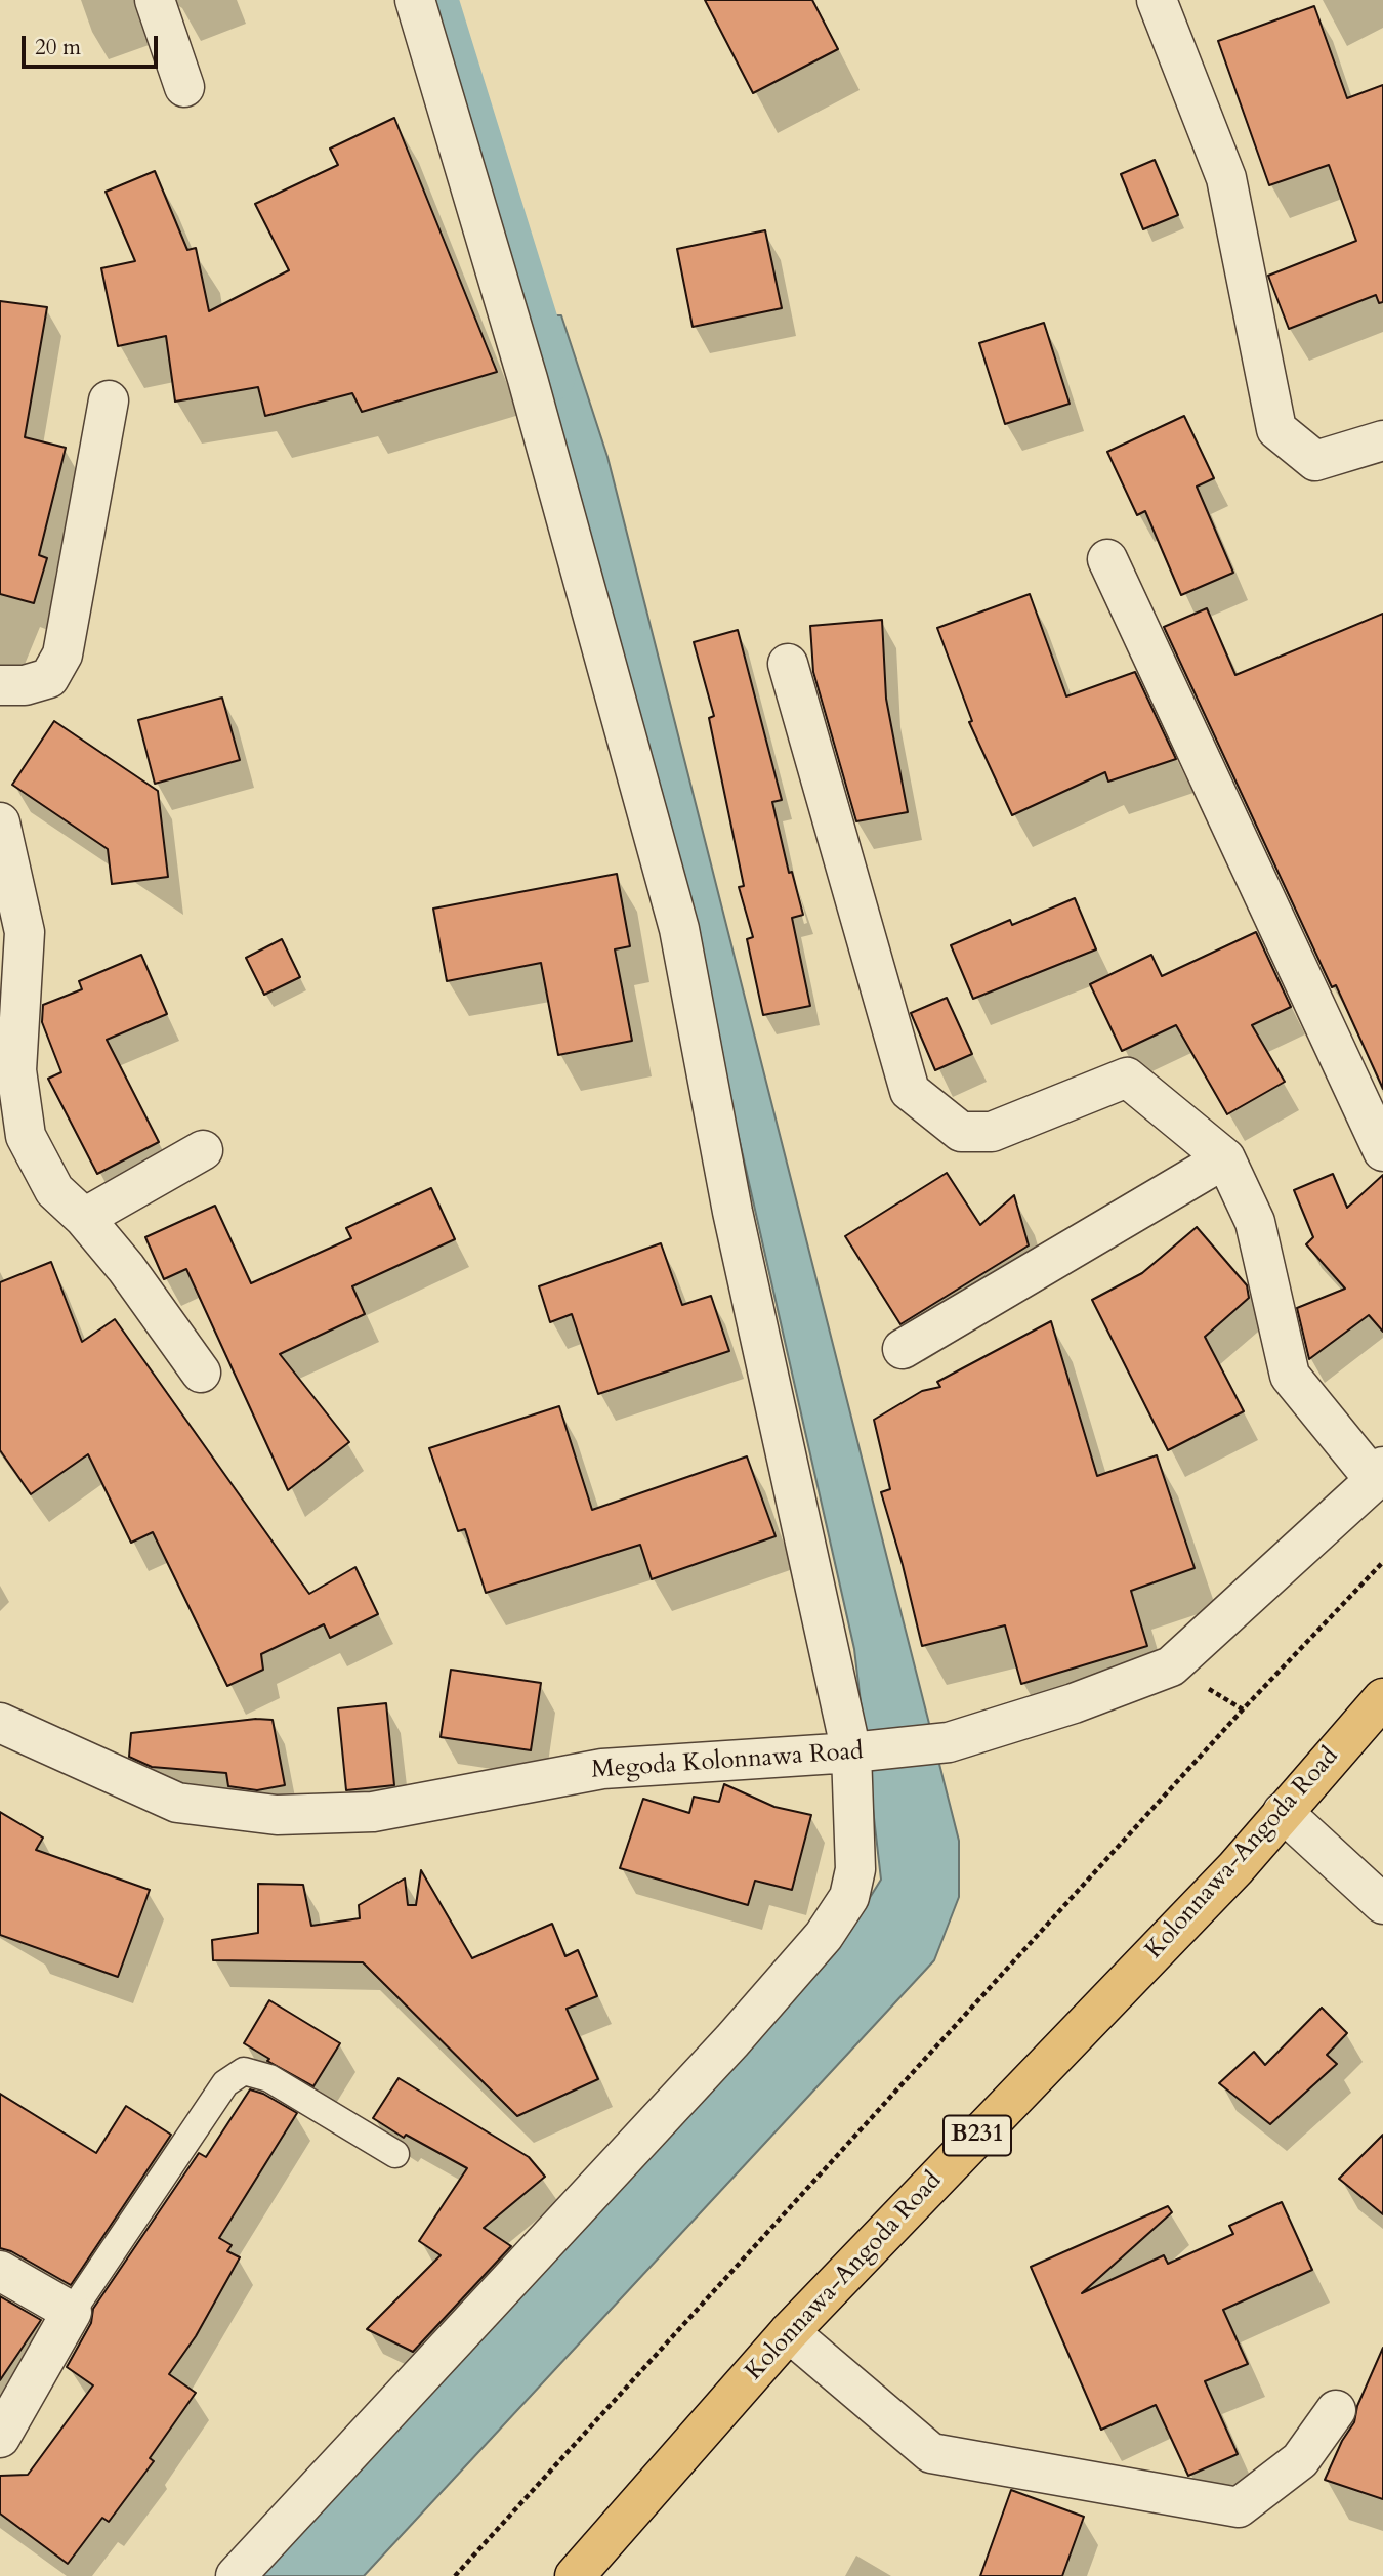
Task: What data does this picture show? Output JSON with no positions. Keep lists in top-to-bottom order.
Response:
{
  "streets": {
    "main road": ["Kolonnawa-Angoda Road", "B231"],
    "street": ["Megoda Kolonnawa Road"]
  },
  "scale_bar": "20 m"
}
